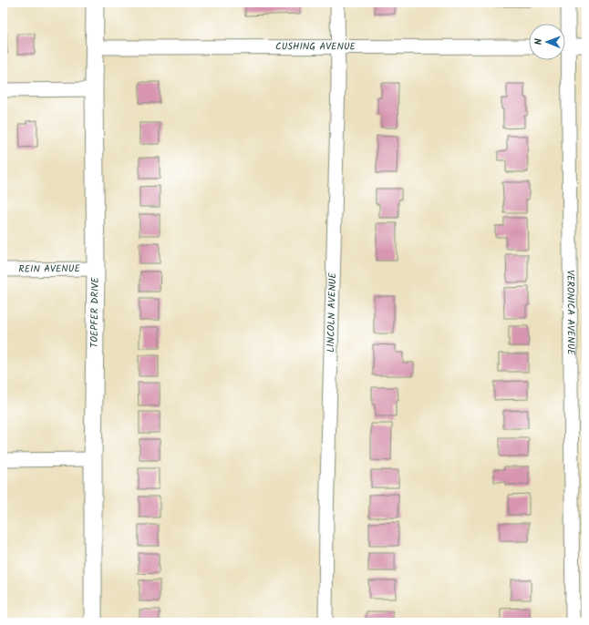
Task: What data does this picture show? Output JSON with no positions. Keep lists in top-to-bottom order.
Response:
{
  "streets": {
    "street": [
      "CUSHING AVENUE",
      "REIN AVENUE",
      "TOEPFER DRIVE",
      "LINCOLN AVENUE",
      "VERONICA AVENUE"
    ]
  },
  "crossings": [
    ["CUSHING AVENUE", "TOEPFER DRIVE"],
    ["CUSHING AVENUE", "LINCOLN AVENUE"],
    ["REIN AVENUE", "TOEPFER DRIVE"]
  ],
  "north": "left"
}
